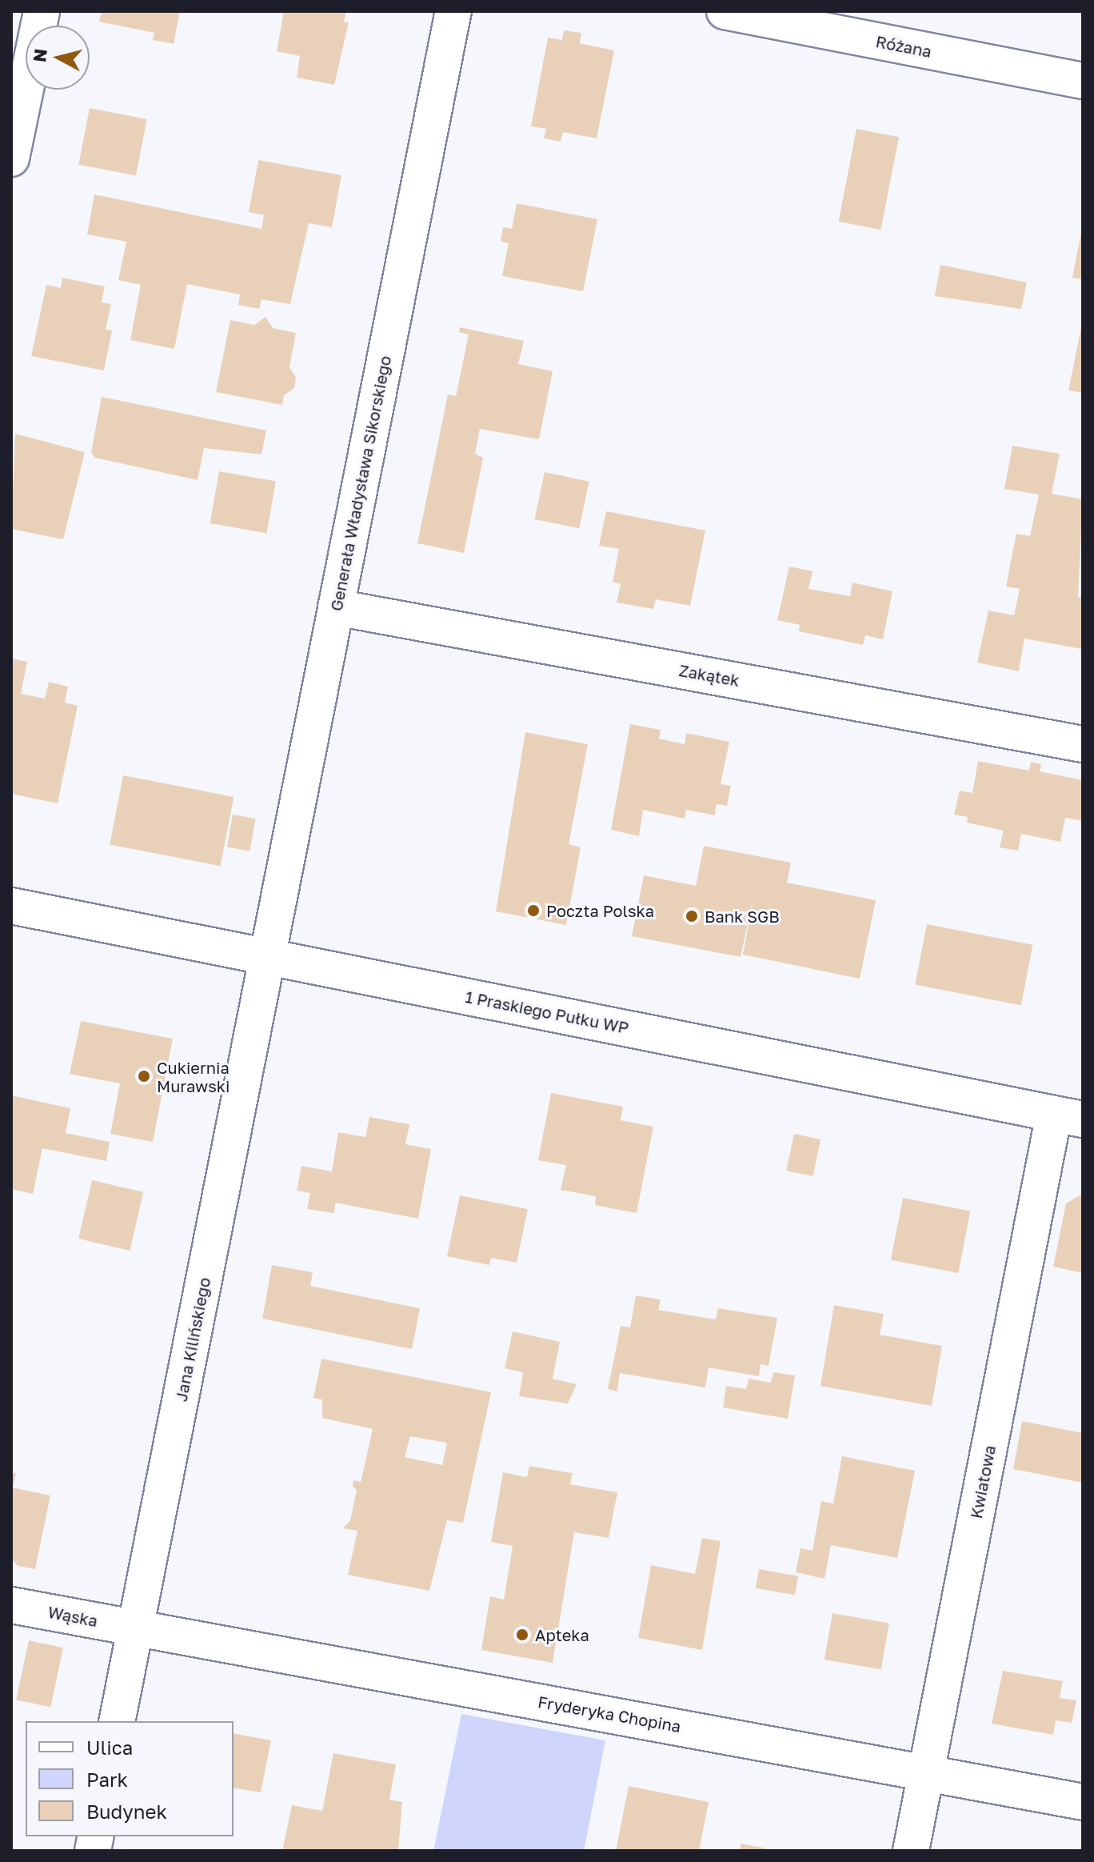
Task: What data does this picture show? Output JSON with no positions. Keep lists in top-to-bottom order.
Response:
{
  "streets": {
    "street": [
      "Różana",
      "Generała Władysława Sikorskiego",
      "Zakątek",
      "1 Praskiego Pułku WP",
      "Jana Kilińskiego",
      "Kwiatowa",
      "Wąska",
      "Fryderyka Chopina"
    ]
  },
  "crossings": [
    ["Generała Władysława Sikorskiego", "Zakątek"],
    ["Generała Władysława Sikorskiego", "1 Praskiego Pułku WP"],
    ["Generała Władysława Sikorskiego", "Jana Kilińskiego"],
    ["1 Praskiego Pułku WP", "Jana Kilińskiego"],
    ["1 Praskiego Pułku WP", "Kwiatowa"],
    ["Jana Kilińskiego", "Wąska"],
    ["Jana Kilińskiego", "Fryderyka Chopina"],
    ["Kwiatowa", "Fryderyka Chopina"],
    ["Wąska", "Fryderyka Chopina"]
  ],
  "places": [
    "Poczta Polska",
    "Bank SGB",
    "Cukiernia Murawski",
    "Apteka"
  ],
  "legend": ["Ulica", "Park", "Budynek"],
  "north": "left"
}
